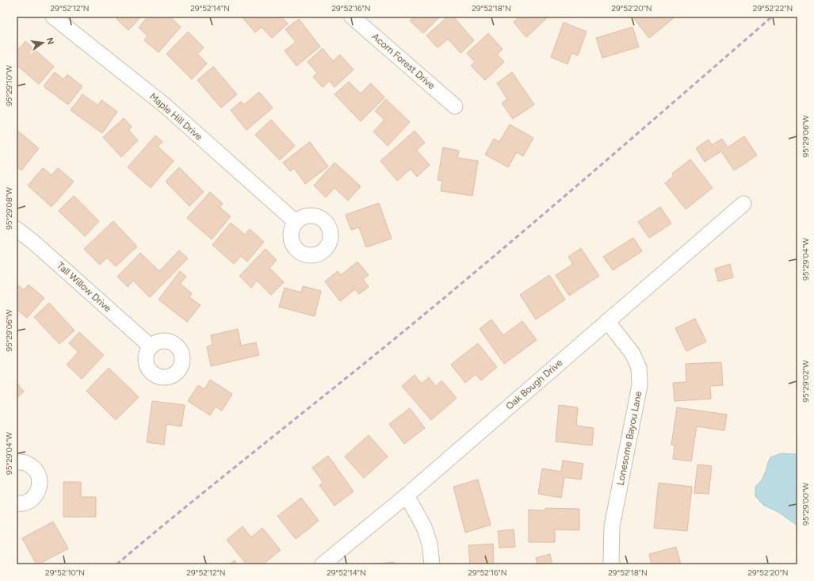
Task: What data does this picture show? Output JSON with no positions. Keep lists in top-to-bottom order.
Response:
{
  "streets": {
    "street": [
      "Acorn Forest Drive",
      "Maple Hill Drive",
      "Tall Willow Drive",
      "Oak Bough Drive",
      "Lonesome Bayou Lane"
    ]
  },
  "crossings": [
    ["Oak Bough Drive", "Lonesome Bayou Lane"]
  ],
  "north": "right",
  "coordinates": [
    "29°52'12\"N",
    "29°52'14\"N",
    "29°52'16\"N",
    "29°52'18\"N",
    "29°52'20\"N",
    "29°52'22\"N",
    "95°29'10\"W",
    "95°29'06\"W",
    "95°29'08\"W",
    "95°29'04\"W",
    "95°29'02\"W",
    "95°29'00\"W",
    "29°52'10\"N"
  ]
}
